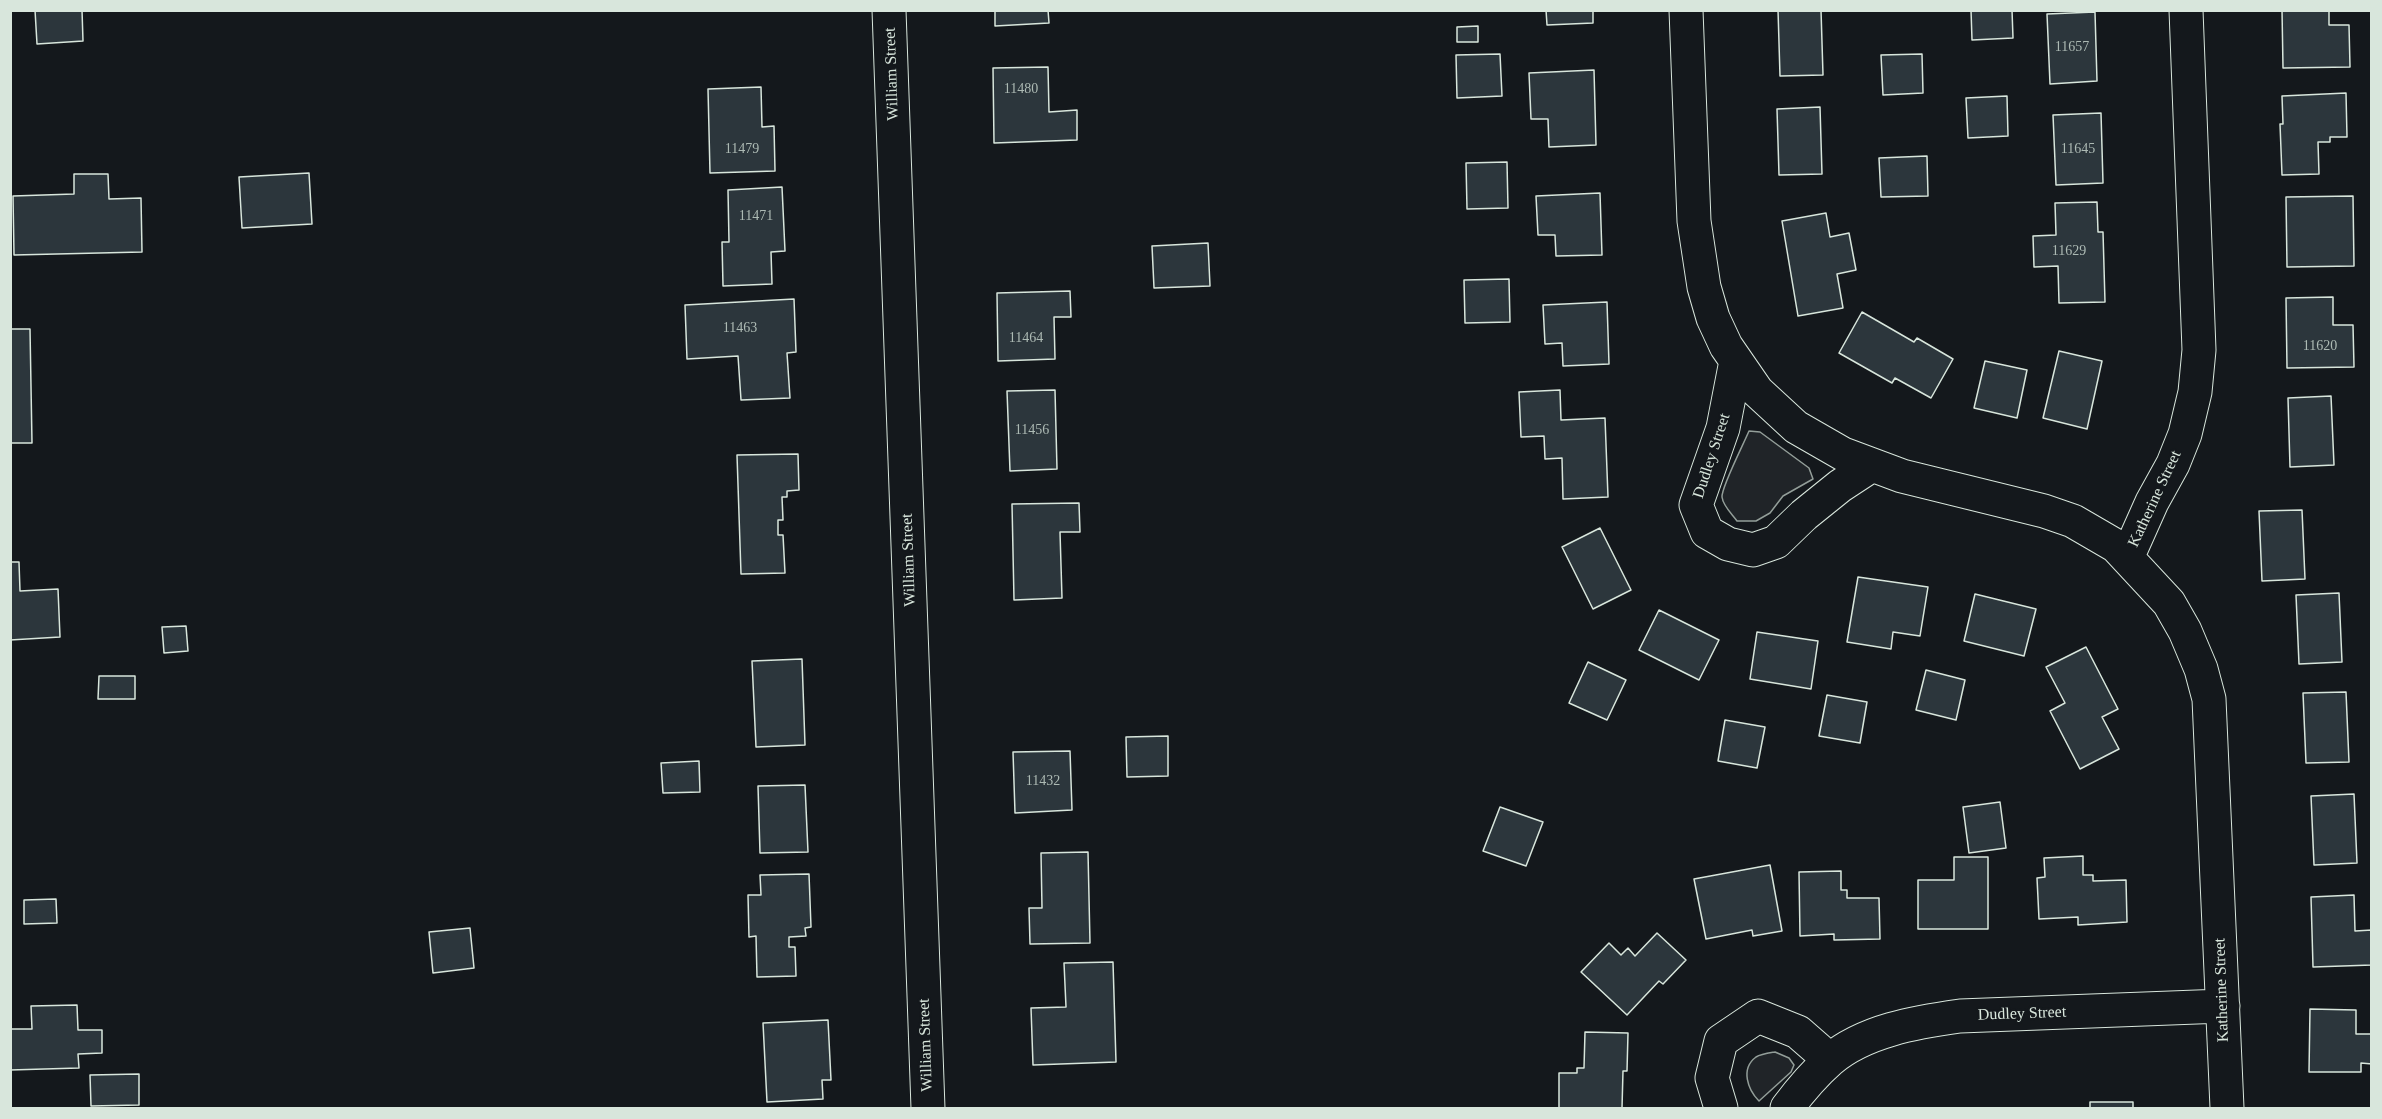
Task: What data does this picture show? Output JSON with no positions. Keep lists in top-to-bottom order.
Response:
{
  "streets": {
    "street": ["William Street", "Dudley Street", "Katherine Street"]
  },
  "crossings": [
    ["Dudley Street", "Katherine Street"]
  ],
  "house_numbers": [
    "11657",
    "11480",
    "11479",
    "11645",
    "11471",
    "11629",
    "11463",
    "11464",
    "11620",
    "11456",
    "11432"
  ]
}
